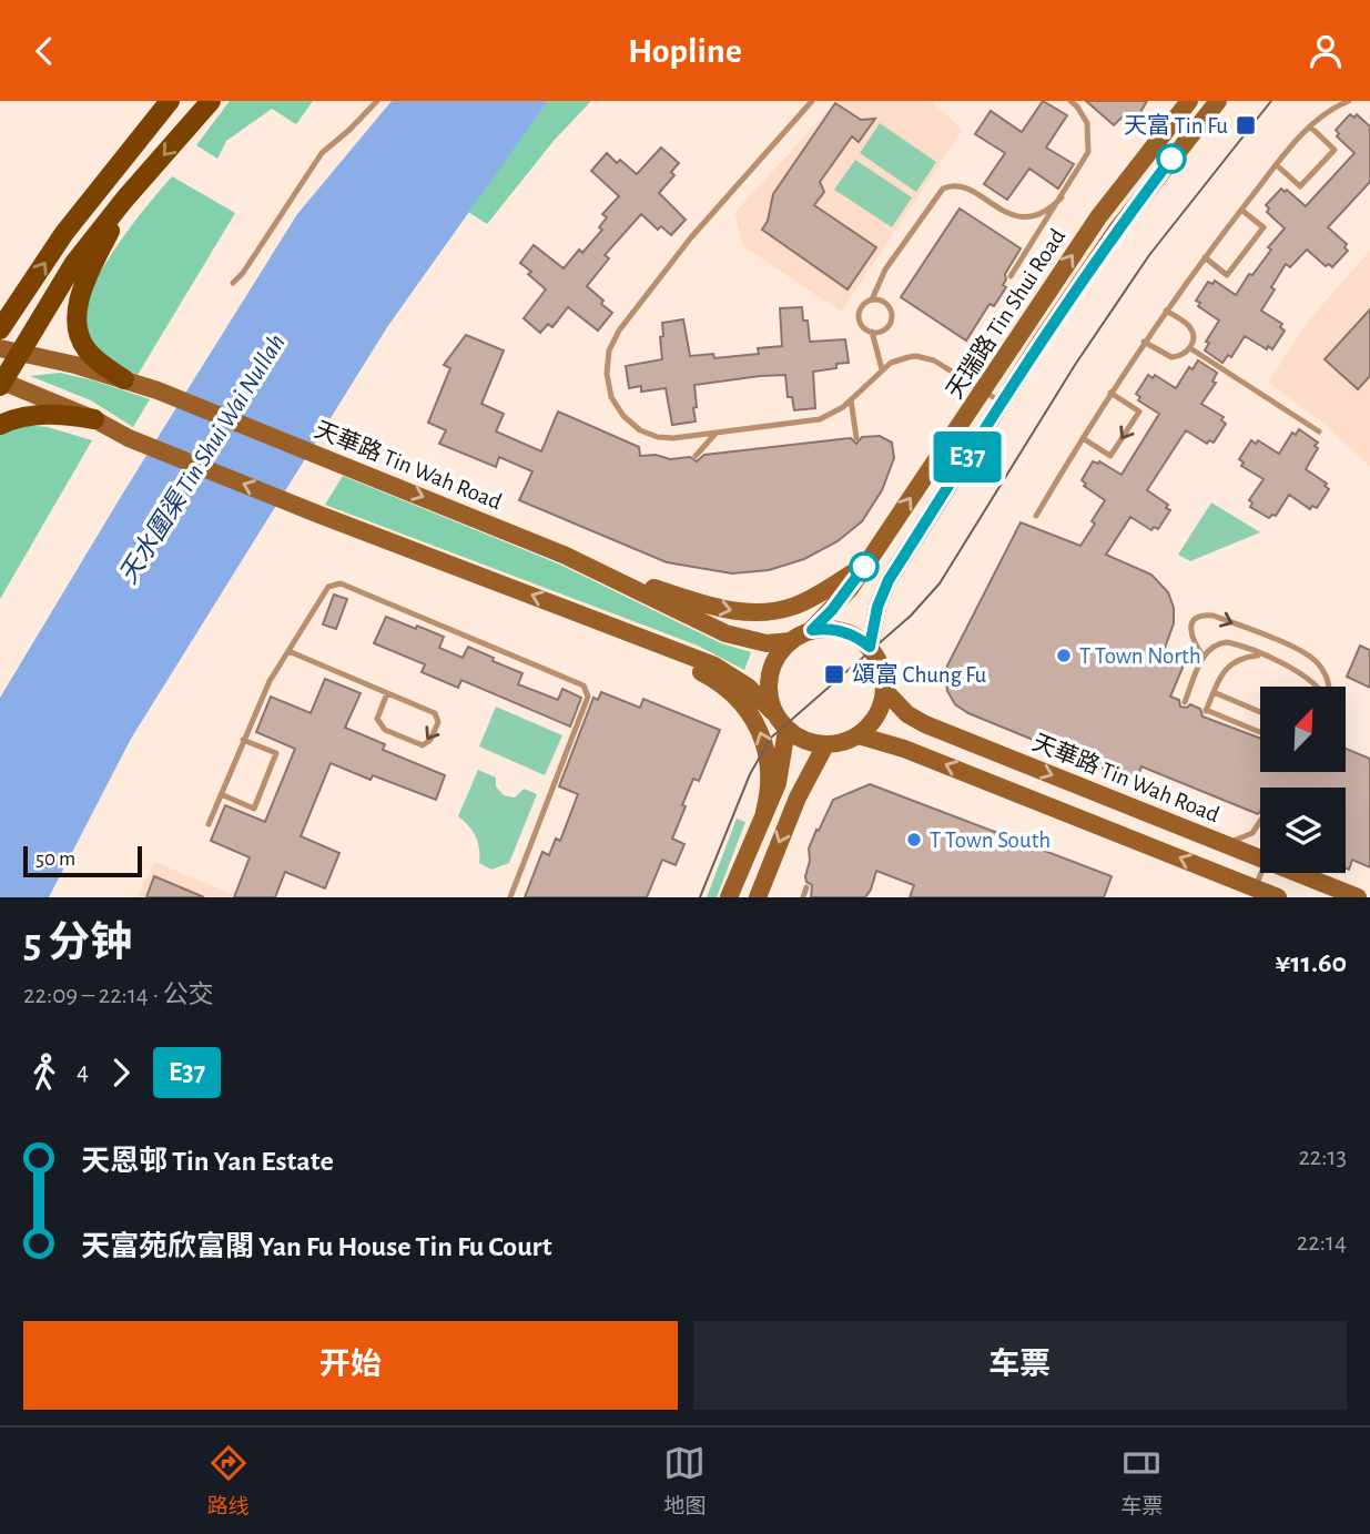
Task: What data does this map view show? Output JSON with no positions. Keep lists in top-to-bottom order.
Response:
{
  "streets": {
    "main road": ["天瑞路 Tin Shui Road", "天華路 Tin Wah Road"]
  },
  "crossings": [
    ["天瑞路 Tin Shui Road", "天華路 Tin Wah Road"]
  ],
  "water": ["天水圍渠 Tin Shui Wai Nullah"],
  "places": {
    "transit": ["天富 Tin Fu", "頌富 Chung Fu"],
    "other": ["T Town North", "T Town South"]
  },
  "lines": ["bus line E37"],
  "scale_bar": "50 m",
  "north": "top right",
  "page": {
    "header": "Hopline",
    "on_map": "E37",
    "scale": "50 m",
    "heading": ["5 分钟", "22:09 – 22:14 · 公交", "¥11.60"],
    "legs": ["4", "E37"],
    "list": [
      {
        "name": "天恩邨 Tin Yan Estate",
        "value": "22:13"
      },
      {
        "name": "天富苑欣富閣 Yan Fu House Tin Fu Court",
        "value": "22:14"
      }
    ],
    "buttons": ["开始", "车票"],
    "tabs": ["路线", "地图", "车票"]
  }
}
